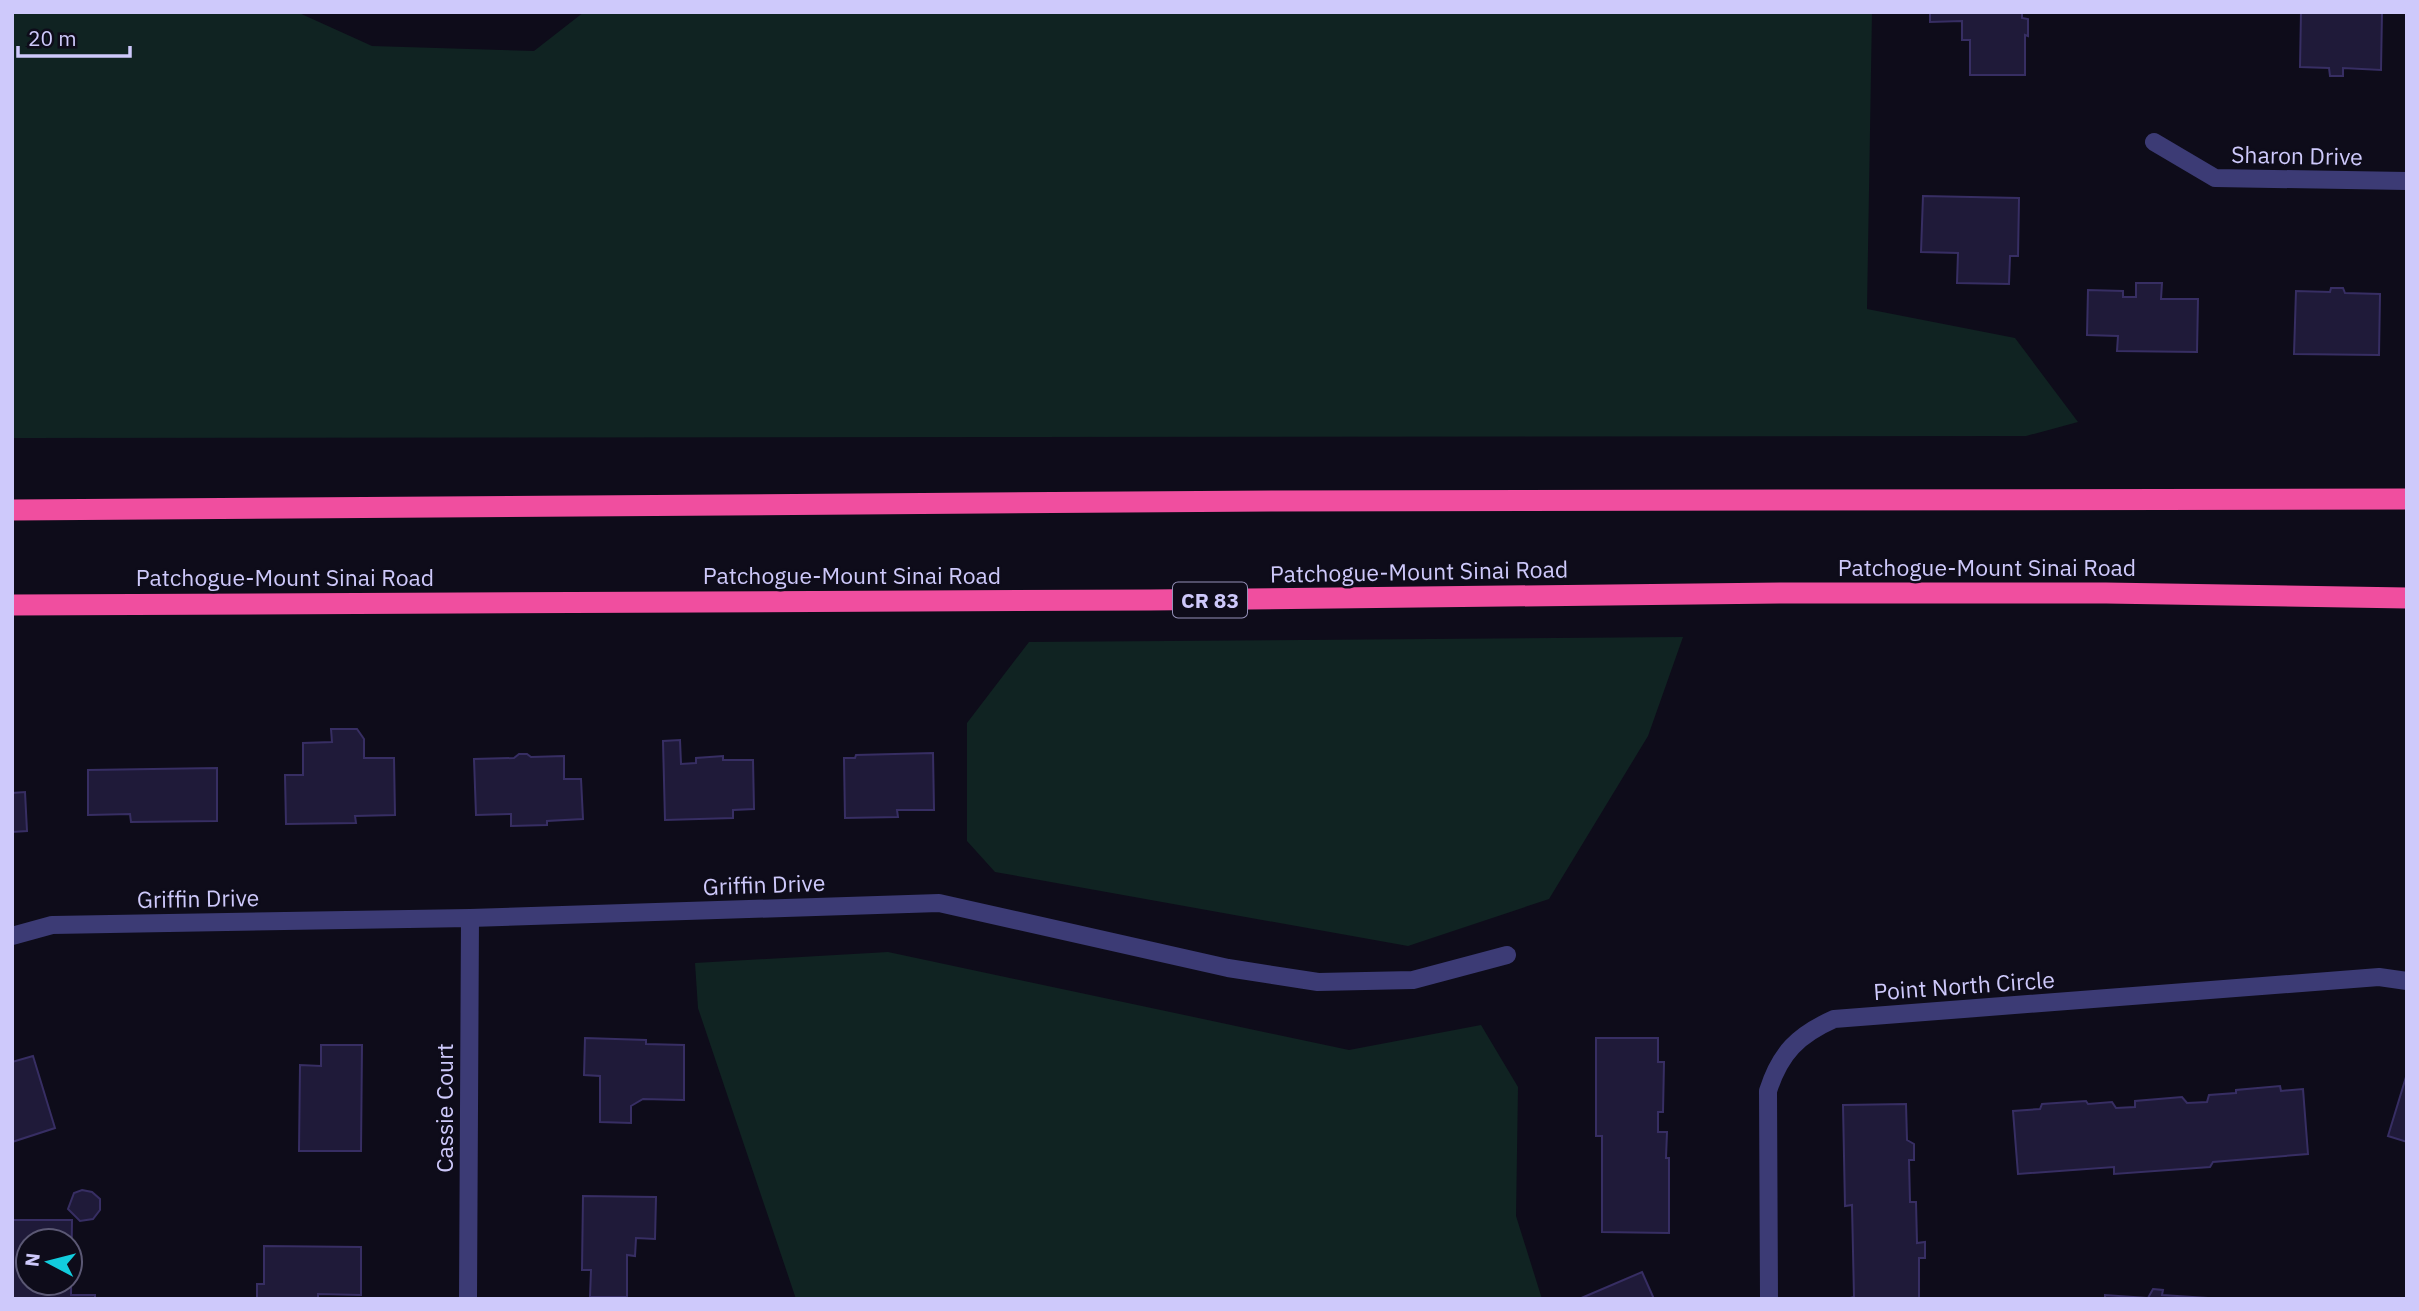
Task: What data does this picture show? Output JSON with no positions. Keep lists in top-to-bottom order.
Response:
{
  "streets": {
    "highway": ["Patchogue-Mount Sinai Road", "CR 83"],
    "street": [
      "Sharon Drive",
      "Griffin Drive",
      "Point North Circle",
      "Cassie Court"
    ]
  },
  "crossings": [
    ["Griffin Drive", "Cassie Court"]
  ],
  "scale_bar": "20 m",
  "north": "left"
}
